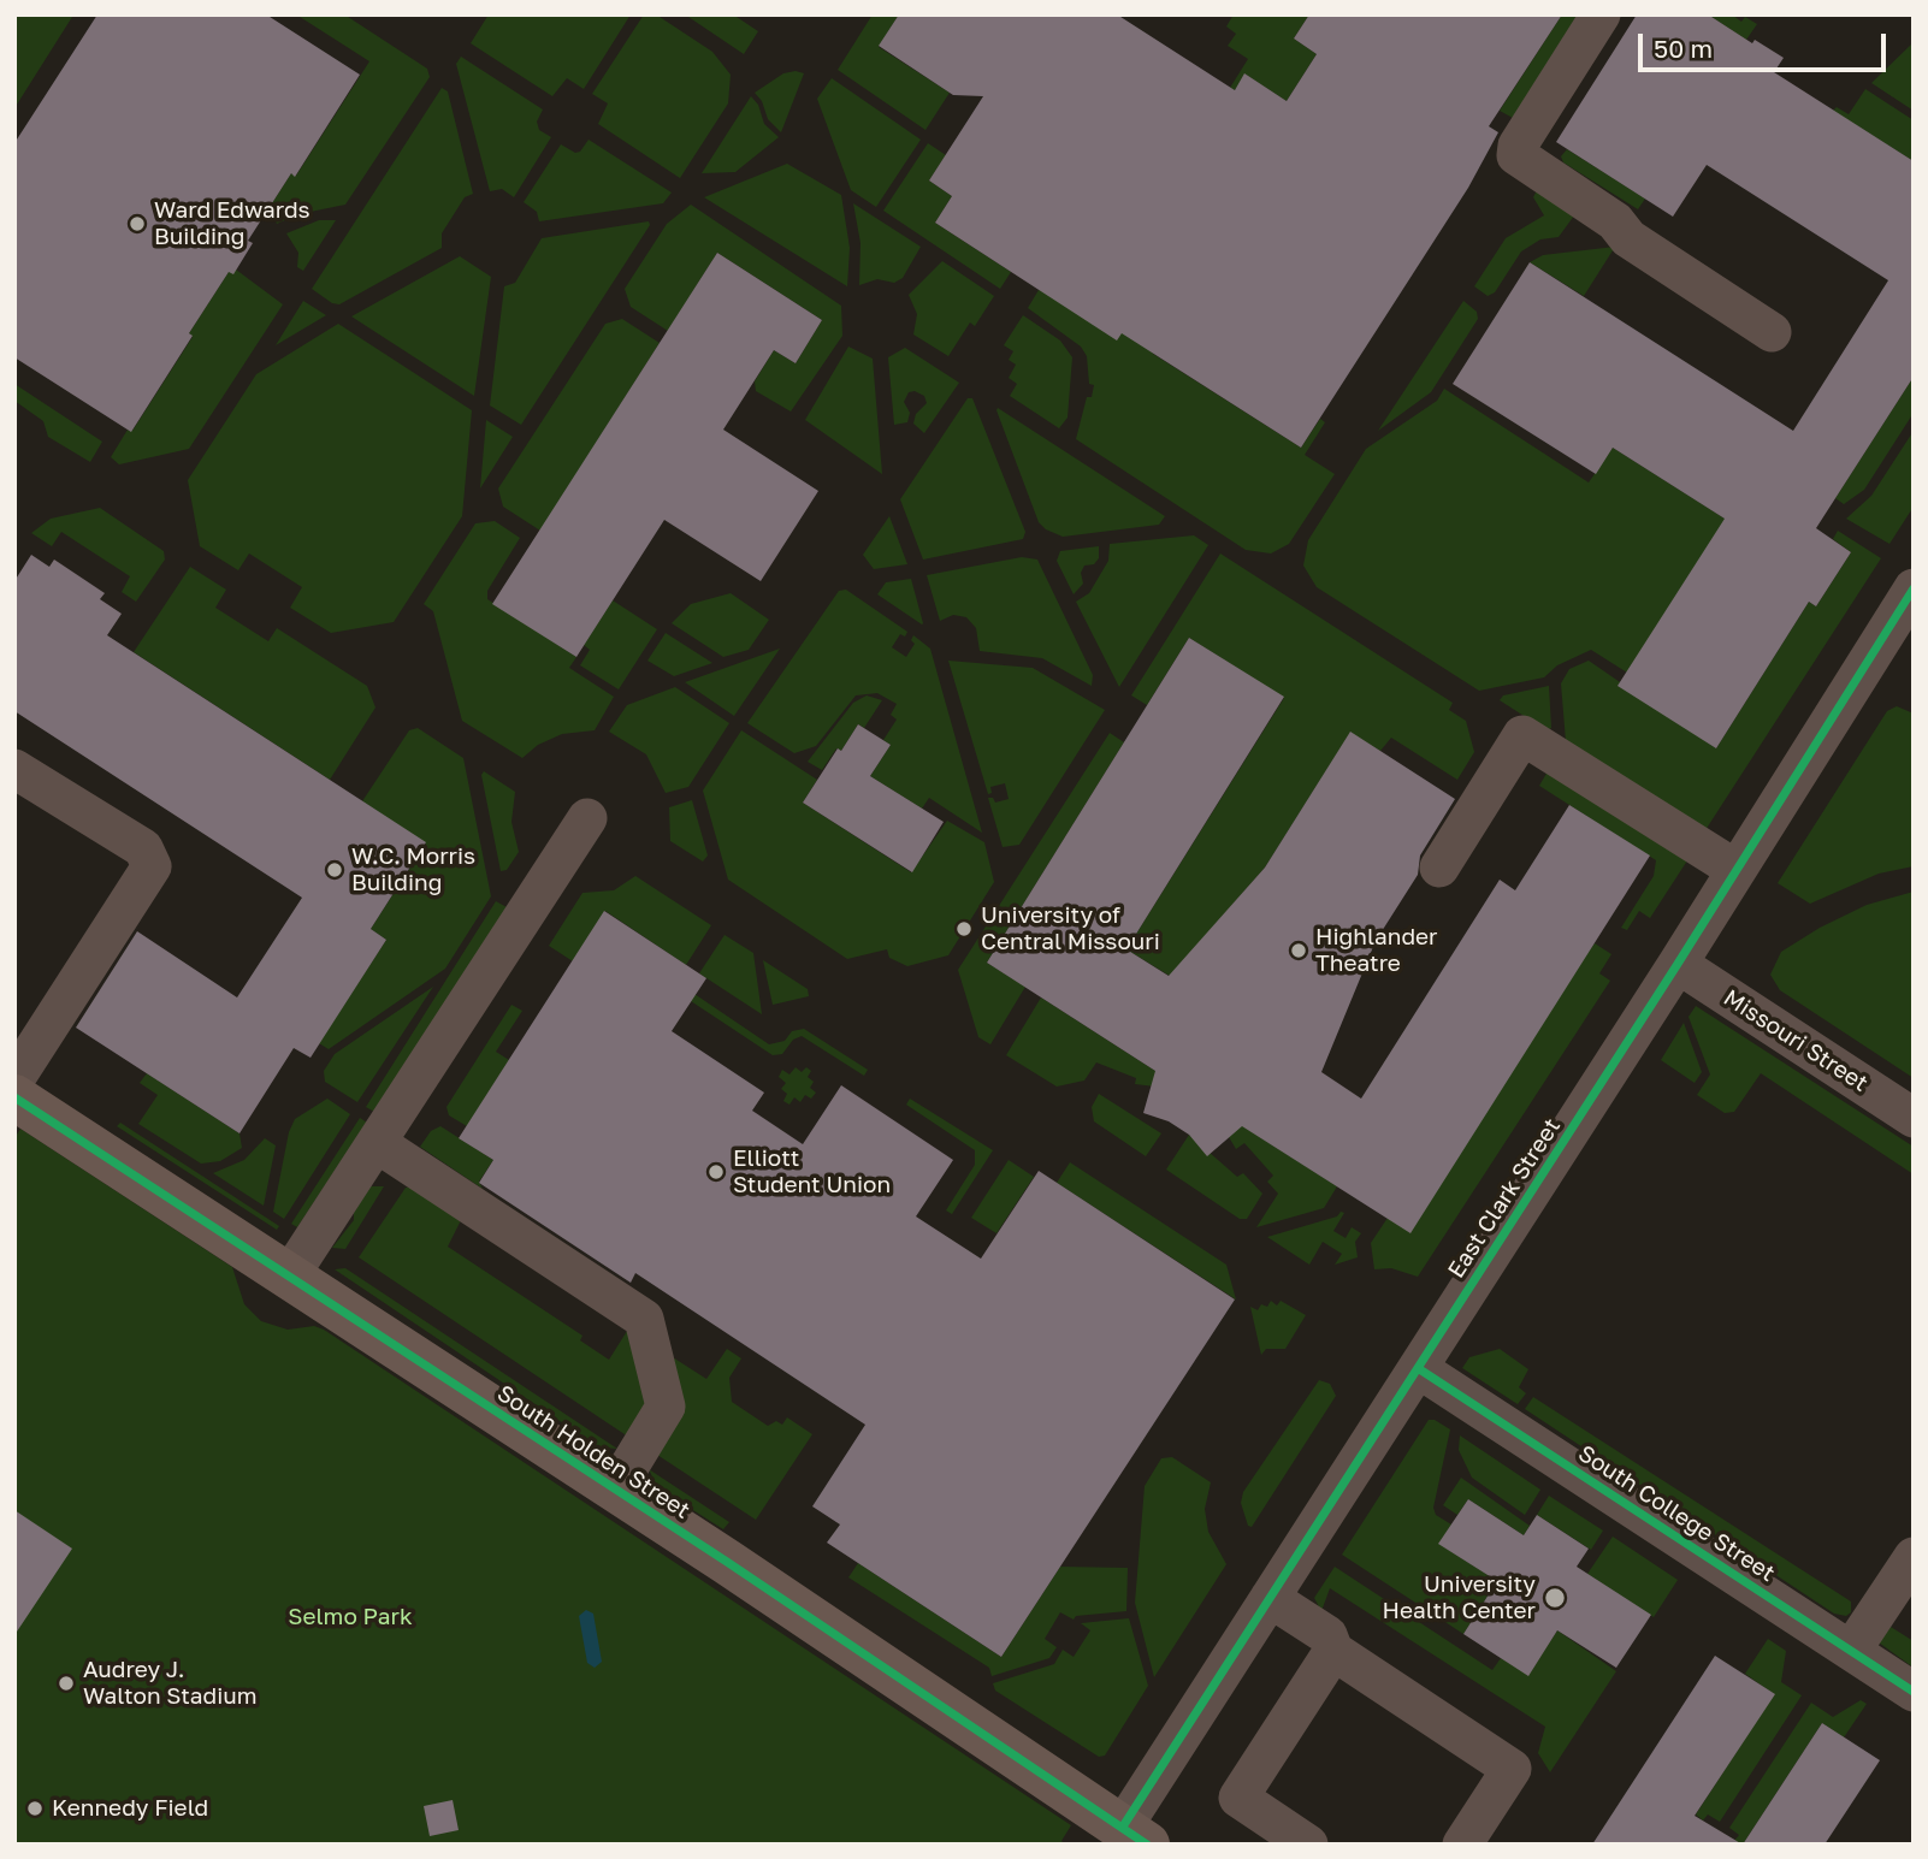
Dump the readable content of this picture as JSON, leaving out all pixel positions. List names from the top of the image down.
{
  "streets": {
    "main road": ["South Holden Street"],
    "street": ["Missouri Street", "East Clark Street", "South College Street"]
  },
  "crossings": [
    ["Missouri Street", "East Clark Street"],
    ["East Clark Street", "South Holden Street"],
    ["East Clark Street", "South College Street"]
  ],
  "parks": ["Selmo Park"],
  "places": [
    "Ward Edwards Building",
    "W.C. Morris Building",
    "University of Central Missouri",
    "Highlander Theatre",
    "Elliott Student Union",
    "University Health Center",
    "Audrey J. Walton Stadium",
    "Kennedy Field"
  ],
  "scale_bar": "50 m"
}
